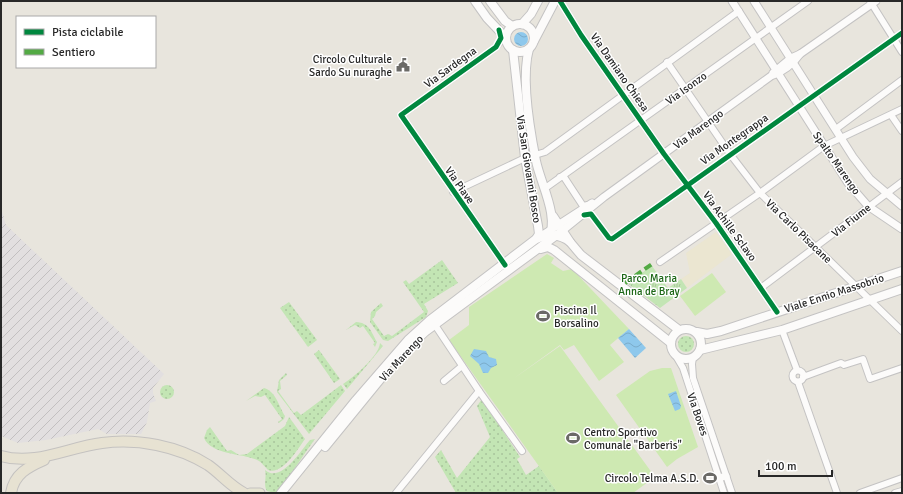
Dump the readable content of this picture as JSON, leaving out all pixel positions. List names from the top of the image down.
{
  "streets": {
    "main road": ["Via Marengo", "Via San Giovanni Bosco", "Viale Ennio Massobrio"],
    "street": [
      "Via Sardegna",
      "Via Damiano Chiesa",
      "Via Isonzo",
      "Via Montegrappa",
      "Spalto Marengo",
      "Via Piave",
      "Via Fiume",
      "Via Achille Sclavo",
      "Via Carlo Pisacane",
      "Via Boves"
    ]
  },
  "crossings": [
    ["Via Sardegna", "Via San Giovanni Bosco"],
    ["Via Sardegna", "Via Piave"],
    ["Via Damiano Chiesa", "Via Isonzo"],
    ["Via Damiano Chiesa", "Via Marengo"],
    ["Via Damiano Chiesa", "Via Piave"],
    ["Via Damiano Chiesa", "Via Achille Sclavo"],
    ["Via Isonzo", "Spalto Marengo"],
    ["Via Isonzo", "Via San Giovanni Bosco"],
    ["Via Isonzo", "Via Carlo Pisacane"],
    ["Via Marengo", "Via Montegrappa"],
    ["Via Marengo", "Spalto Marengo"],
    ["Via Marengo", "Via San Giovanni Bosco"],
    ["Via Marengo", "Via Achille Sclavo"],
    ["Via Marengo", "Via Carlo Pisacane"],
    ["Via Montegrappa", "Spalto Marengo"],
    ["Via Montegrappa", "Via Achille Sclavo"],
    ["Via Montegrappa", "Via Carlo Pisacane"],
    ["Spalto Marengo", "Via Piave"],
    ["Spalto Marengo", "Via Fiume"],
    ["Via San Giovanni Bosco", "Via Piave"],
    ["Via Piave", "Via Carlo Pisacane"],
    ["Via Fiume", "Via Achille Sclavo"],
    ["Via Fiume", "Via Carlo Pisacane"],
    ["Via Achille Sclavo", "Viale Ennio Massobrio"],
    ["Via Carlo Pisacane", "Viale Ennio Massobrio"],
    ["Viale Ennio Massobrio", "Via Boves"]
  ],
  "parks": ["Parco Maria Anna de Bray"],
  "places": {
    "public building": ["Circolo Culturale Sardo Su nuraghe"],
    "sports": ["Piscina Il Borsalino", "Centro Sportivo Comunale \"Barberis\"", "Circolo Telma A.S.D."]
  },
  "legend": ["Pista ciclabile", "Sentiero"],
  "scale_bar": "100 m"
}
